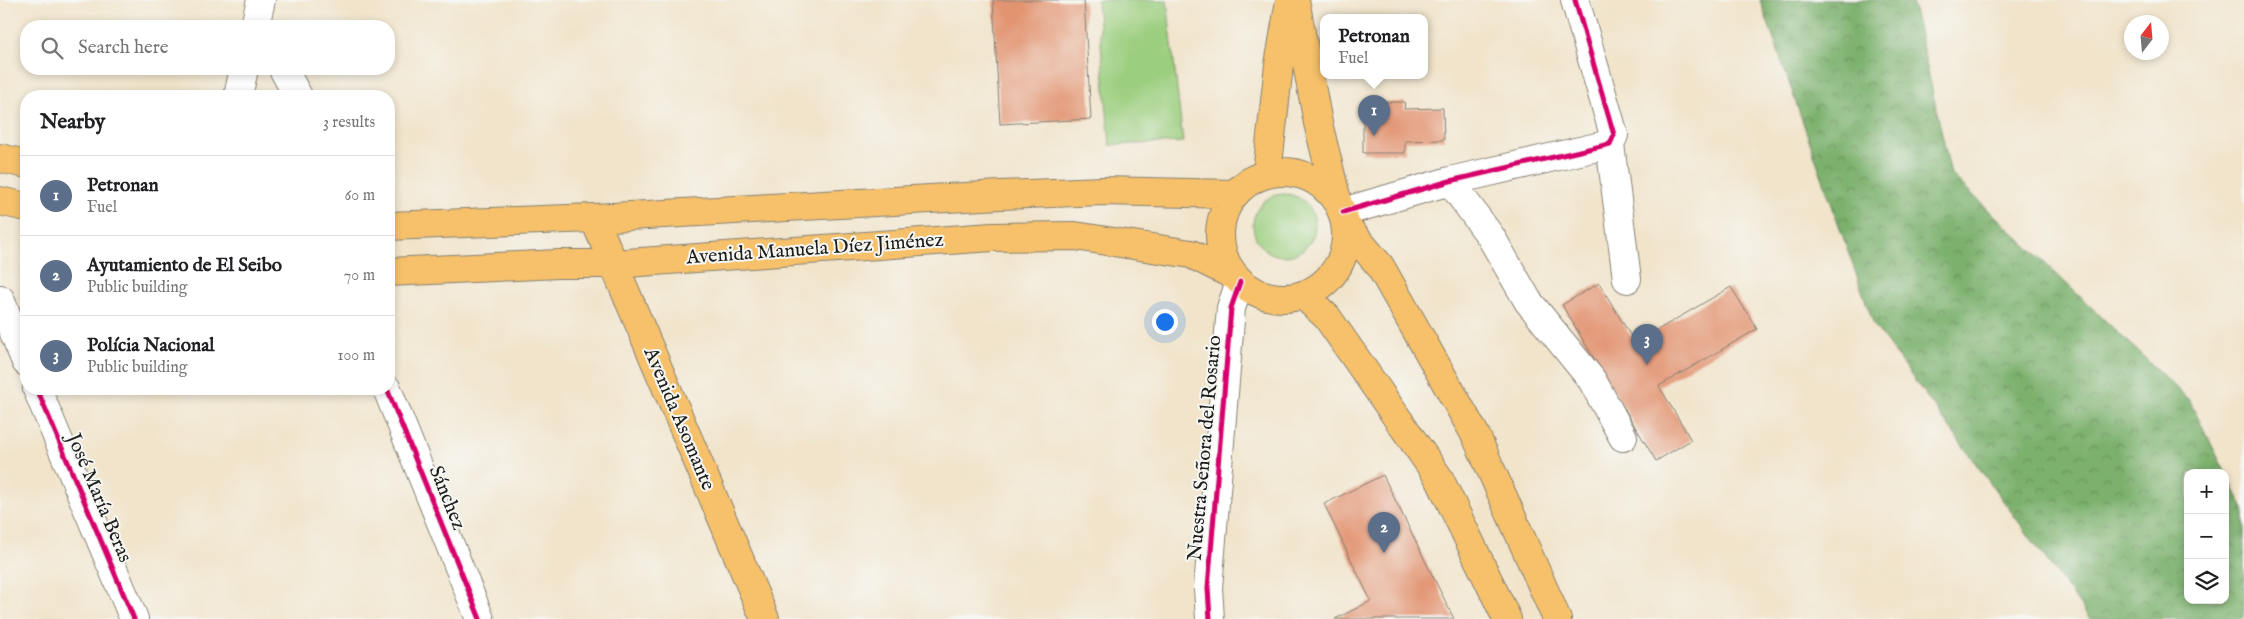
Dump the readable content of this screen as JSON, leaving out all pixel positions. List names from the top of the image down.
{
  "streets": {
    "main road": ["Avenida Manuela Díez Jiménez", "Avenida Asomante"],
    "street": ["Nuestra Señora del Rosario", "José María Beras", "Sánchez"]
  },
  "crossings": [
    ["Avenida Manuela Díez Jiménez", "Avenida Asomante"],
    ["Avenida Manuela Díez Jiménez", "Nuestra Señora del Rosario"]
  ],
  "north": "top",
  "page": {
    "popup": ["Petronan", "Fuel"],
    "search": "Search here",
    "heading": ["Nearby", "3 results"],
    "pins": ["1", "3", "2"],
    "list": [
      {
        "mark": "1",
        "name": "Petronan",
        "note": "Fuel",
        "value": "60 m"
      },
      {
        "mark": "2",
        "name": "Ayutamiento de El Seibo",
        "note": "Public building",
        "value": "70 m"
      },
      {
        "mark": "3",
        "name": "Polícia Nacional",
        "note": "Public building",
        "value": "100 m"
      }
    ],
    "map_buttons": ["+", "−"]
  }
}
